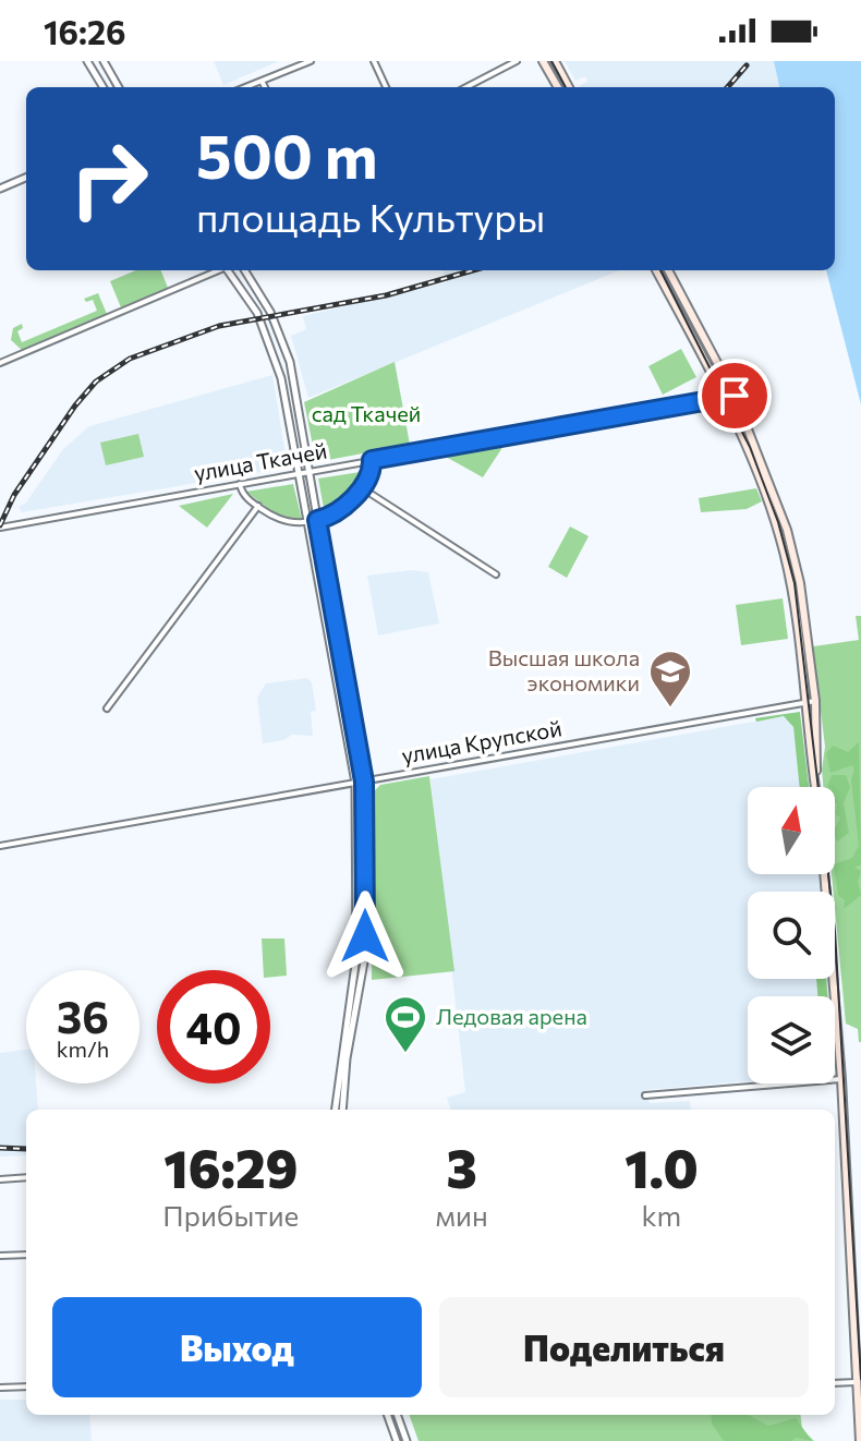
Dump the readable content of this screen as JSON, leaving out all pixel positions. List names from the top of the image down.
{
  "streets": {
    "street": ["улица Ткачей", "улица Крупской"]
  },
  "parks": ["сад Ткачей"],
  "places": {
    "school or university": ["Высшая школа экономики"],
    "sports": ["Ледовая арена"]
  },
  "north": "top",
  "page": {
    "status": "16:26",
    "turn": ["500 m", "площадь Культуры"],
    "speed": "36 km/h",
    "limit": "40",
    "eta": [
      "16:29",
      "Прибытие",
      "3",
      "мин",
      "1.0",
      "km"
    ],
    "buttons": ["Выход", "Поделиться"]
  }
}
